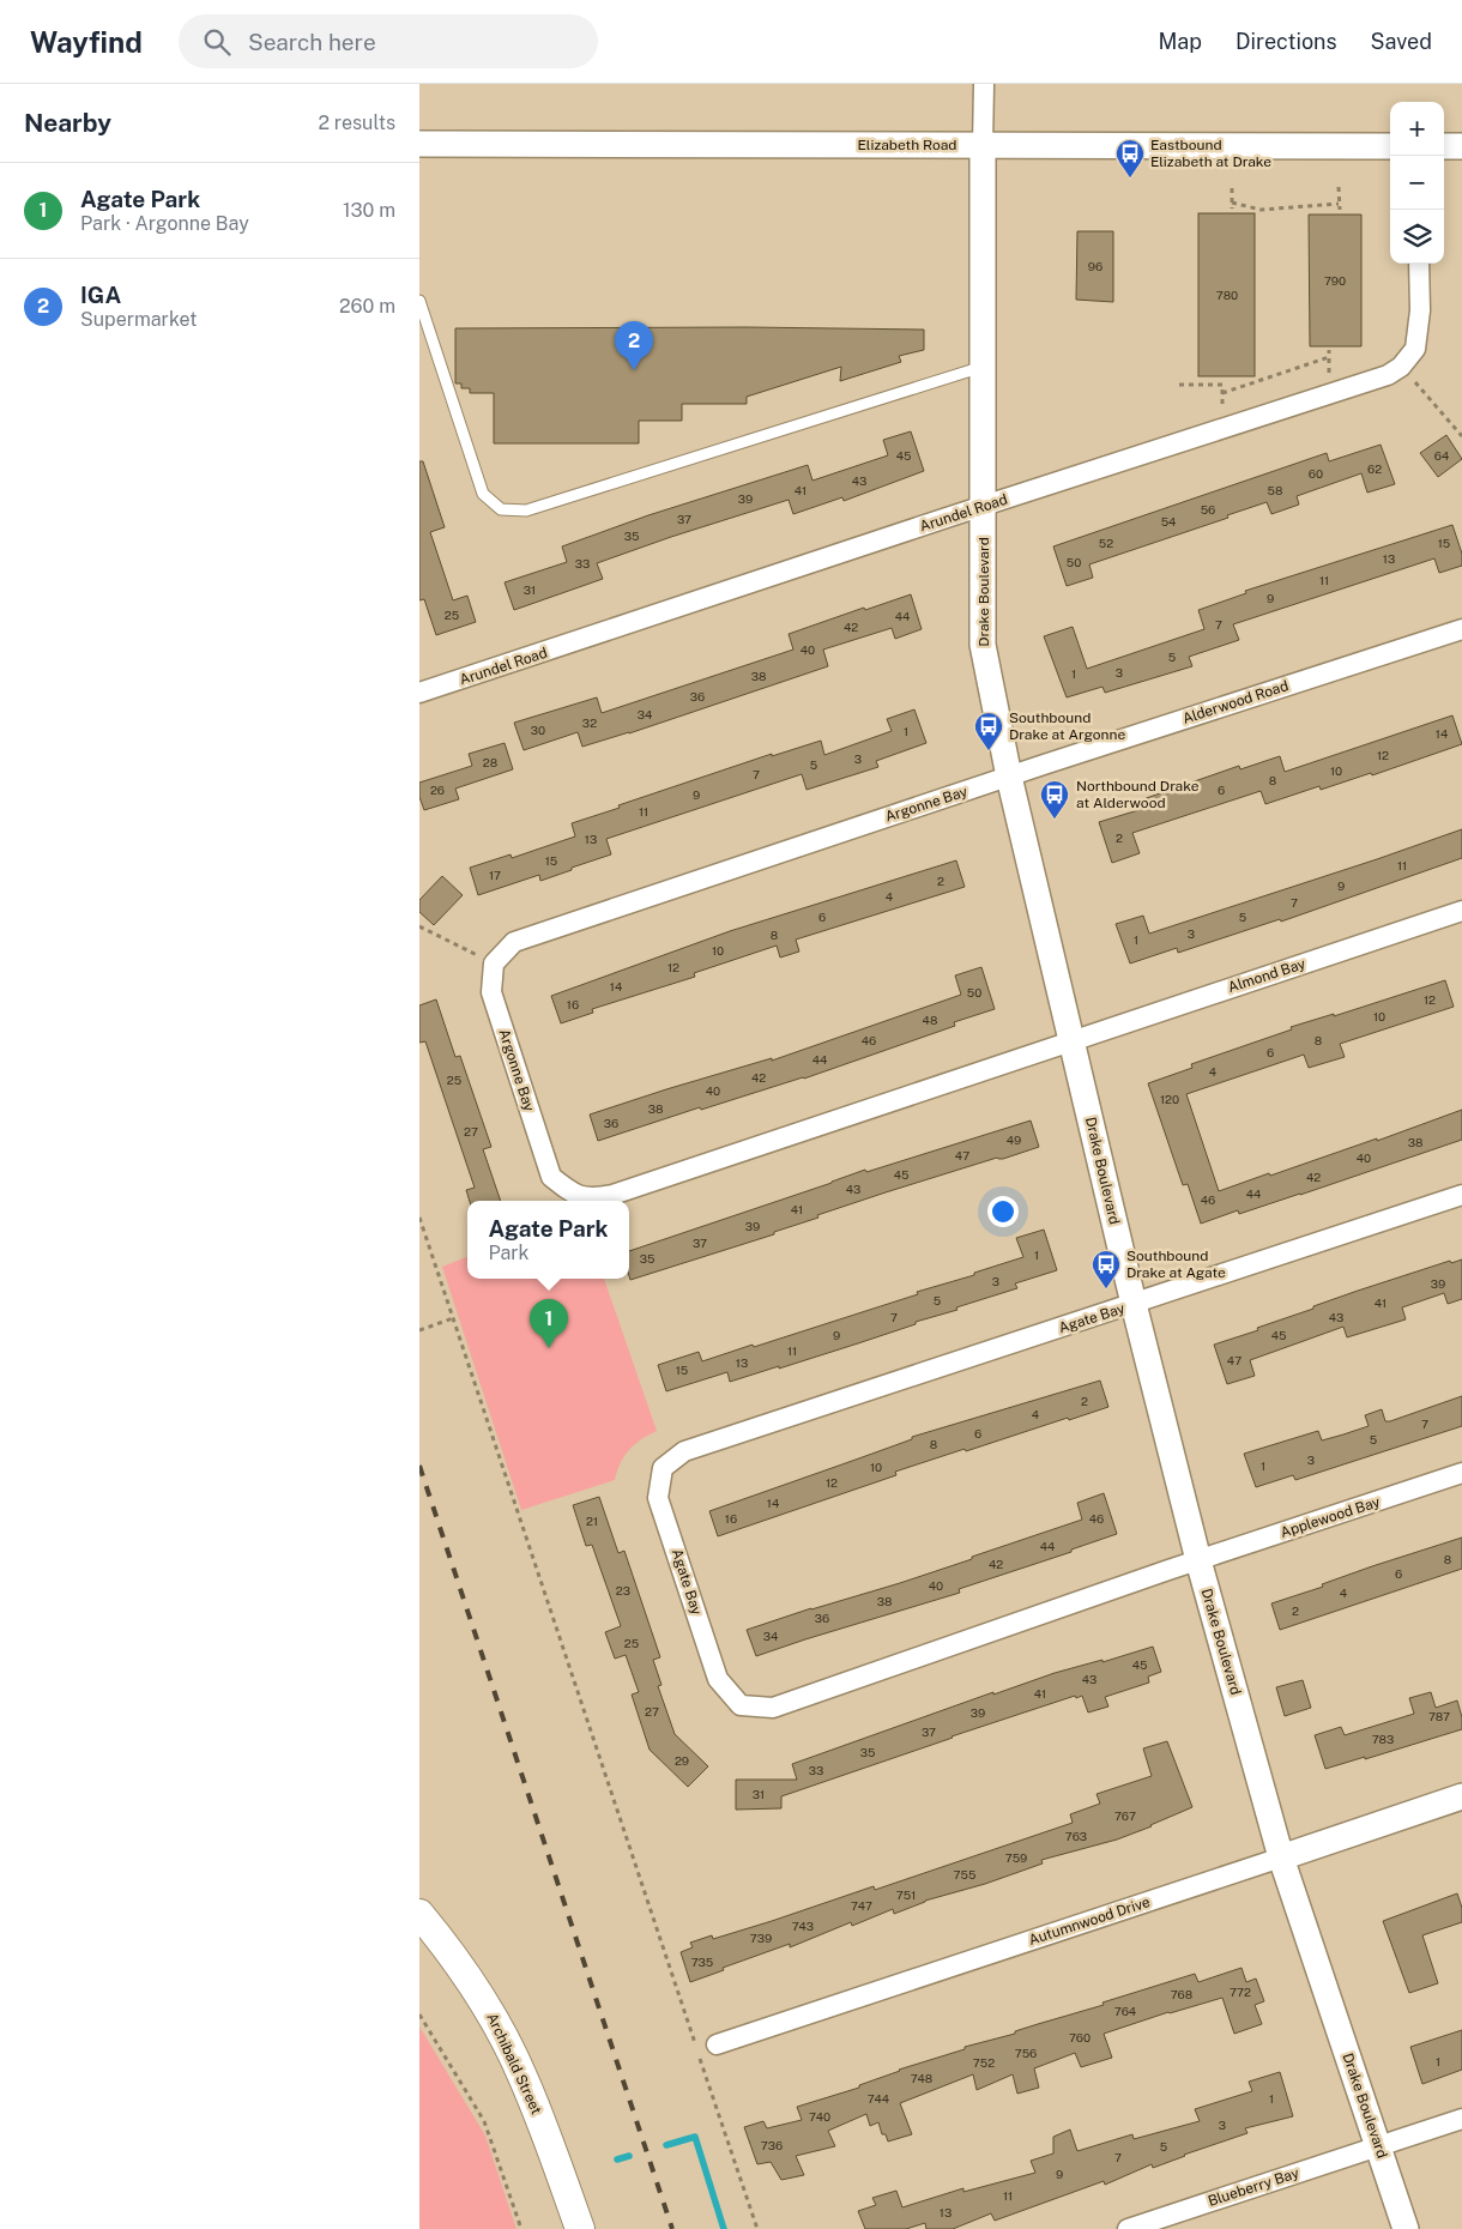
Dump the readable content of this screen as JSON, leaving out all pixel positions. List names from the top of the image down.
{
  "streets": {
    "main road": ["Archibald Street"],
    "street": [
      "Elizabeth Road",
      "Arundel Road",
      "Drake Boulevard",
      "Alderwood Road",
      "Argonne Bay",
      "Almond Bay",
      "Agate Bay",
      "Applewood Bay",
      "Autumnwood Drive",
      "Blueberry Bay"
    ]
  },
  "crossings": [
    ["Elizabeth Road", "Drake Boulevard"],
    ["Arundel Road", "Drake Boulevard"],
    ["Drake Boulevard", "Alderwood Road"],
    ["Drake Boulevard", "Argonne Bay"],
    ["Drake Boulevard", "Almond Bay"],
    ["Drake Boulevard", "Agate Bay"],
    ["Drake Boulevard", "Applewood Bay"],
    ["Drake Boulevard", "Autumnwood Drive"],
    ["Drake Boulevard", "Blueberry Bay"],
    ["Alderwood Road", "Argonne Bay"],
    ["Argonne Bay", "Almond Bay"],
    ["Agate Bay", "Applewood Bay"]
  ],
  "places": {
    "bus stop": [
      "Eastbound Elizabeth at Drake",
      "Southbound Drake at Argonne",
      "Northbound Drake at Alderwood",
      "Southbound Drake at Agate"
    ]
  },
  "house_numbers": [
    "96",
    "790",
    "780",
    "45",
    "64",
    "62",
    "60",
    "43",
    "41",
    "58",
    "39",
    "56",
    "37",
    "54",
    "35",
    "52",
    "15",
    "13",
    "50",
    "33",
    "11",
    "31",
    "9",
    "25",
    "44",
    "7",
    "42",
    "40",
    "5",
    "3",
    "1",
    "38",
    "36",
    "34",
    "32",
    "30",
    "1",
    "14",
    "12",
    "3",
    "28",
    "5",
    "10",
    "7",
    "8",
    "26",
    "6",
    "9",
    "11",
    "2",
    "13",
    "15",
    "11",
    "17",
    "2",
    "9",
    "4",
    "7",
    "6",
    "5",
    "3",
    "8",
    "1",
    "10",
    "12",
    "14",
    "50",
    "12",
    "16",
    "10",
    "48",
    "46",
    "8",
    "6",
    "44",
    "4",
    "42",
    "25",
    "40",
    "120",
    "38",
    "36",
    "27",
    "49",
    "38",
    "47",
    "40",
    "45",
    "42",
    "43",
    "44",
    "46",
    "41",
    "39",
    "37",
    "1",
    "35",
    "3",
    "39",
    "5",
    "41",
    "7",
    "43",
    "9",
    "45",
    "11",
    "47",
    "13",
    "15",
    "2",
    "4",
    "7",
    "6",
    "5",
    "8",
    "3",
    "1",
    "10",
    "12",
    "14",
    "16",
    "46",
    "21",
    "44",
    "8",
    "42",
    "6",
    "40",
    "23",
    "4",
    "38",
    "2",
    "36",
    "34",
    "25",
    "45",
    "43",
    "41",
    "27",
    "39",
    "787",
    "37",
    "783",
    "35",
    "29",
    "33",
    "31",
    "767",
    "763",
    "759",
    "755",
    "751",
    "747",
    "743",
    "739",
    "735",
    "772",
    "768",
    "764",
    "760",
    "756",
    "1",
    "752",
    "748",
    "744",
    "1",
    "740",
    "3",
    "736",
    "5",
    "7",
    "9",
    "11",
    "13"
  ],
  "page": {
    "header": "Wayfind",
    "search": "Search here",
    "nav": ["Map", "Directions", "Saved"],
    "heading": ["Nearby", "2 results"],
    "map_buttons": ["+", "−"],
    "list": [
      {
        "mark": "1",
        "name": "Agate Park",
        "note": "Park · Argonne Bay",
        "value": "130 m"
      },
      {
        "mark": "2",
        "name": "IGA",
        "note": "Supermarket",
        "value": "260 m"
      }
    ],
    "pins": ["2", "1"],
    "popup": ["Agate Park", "Park"]
  }
}
